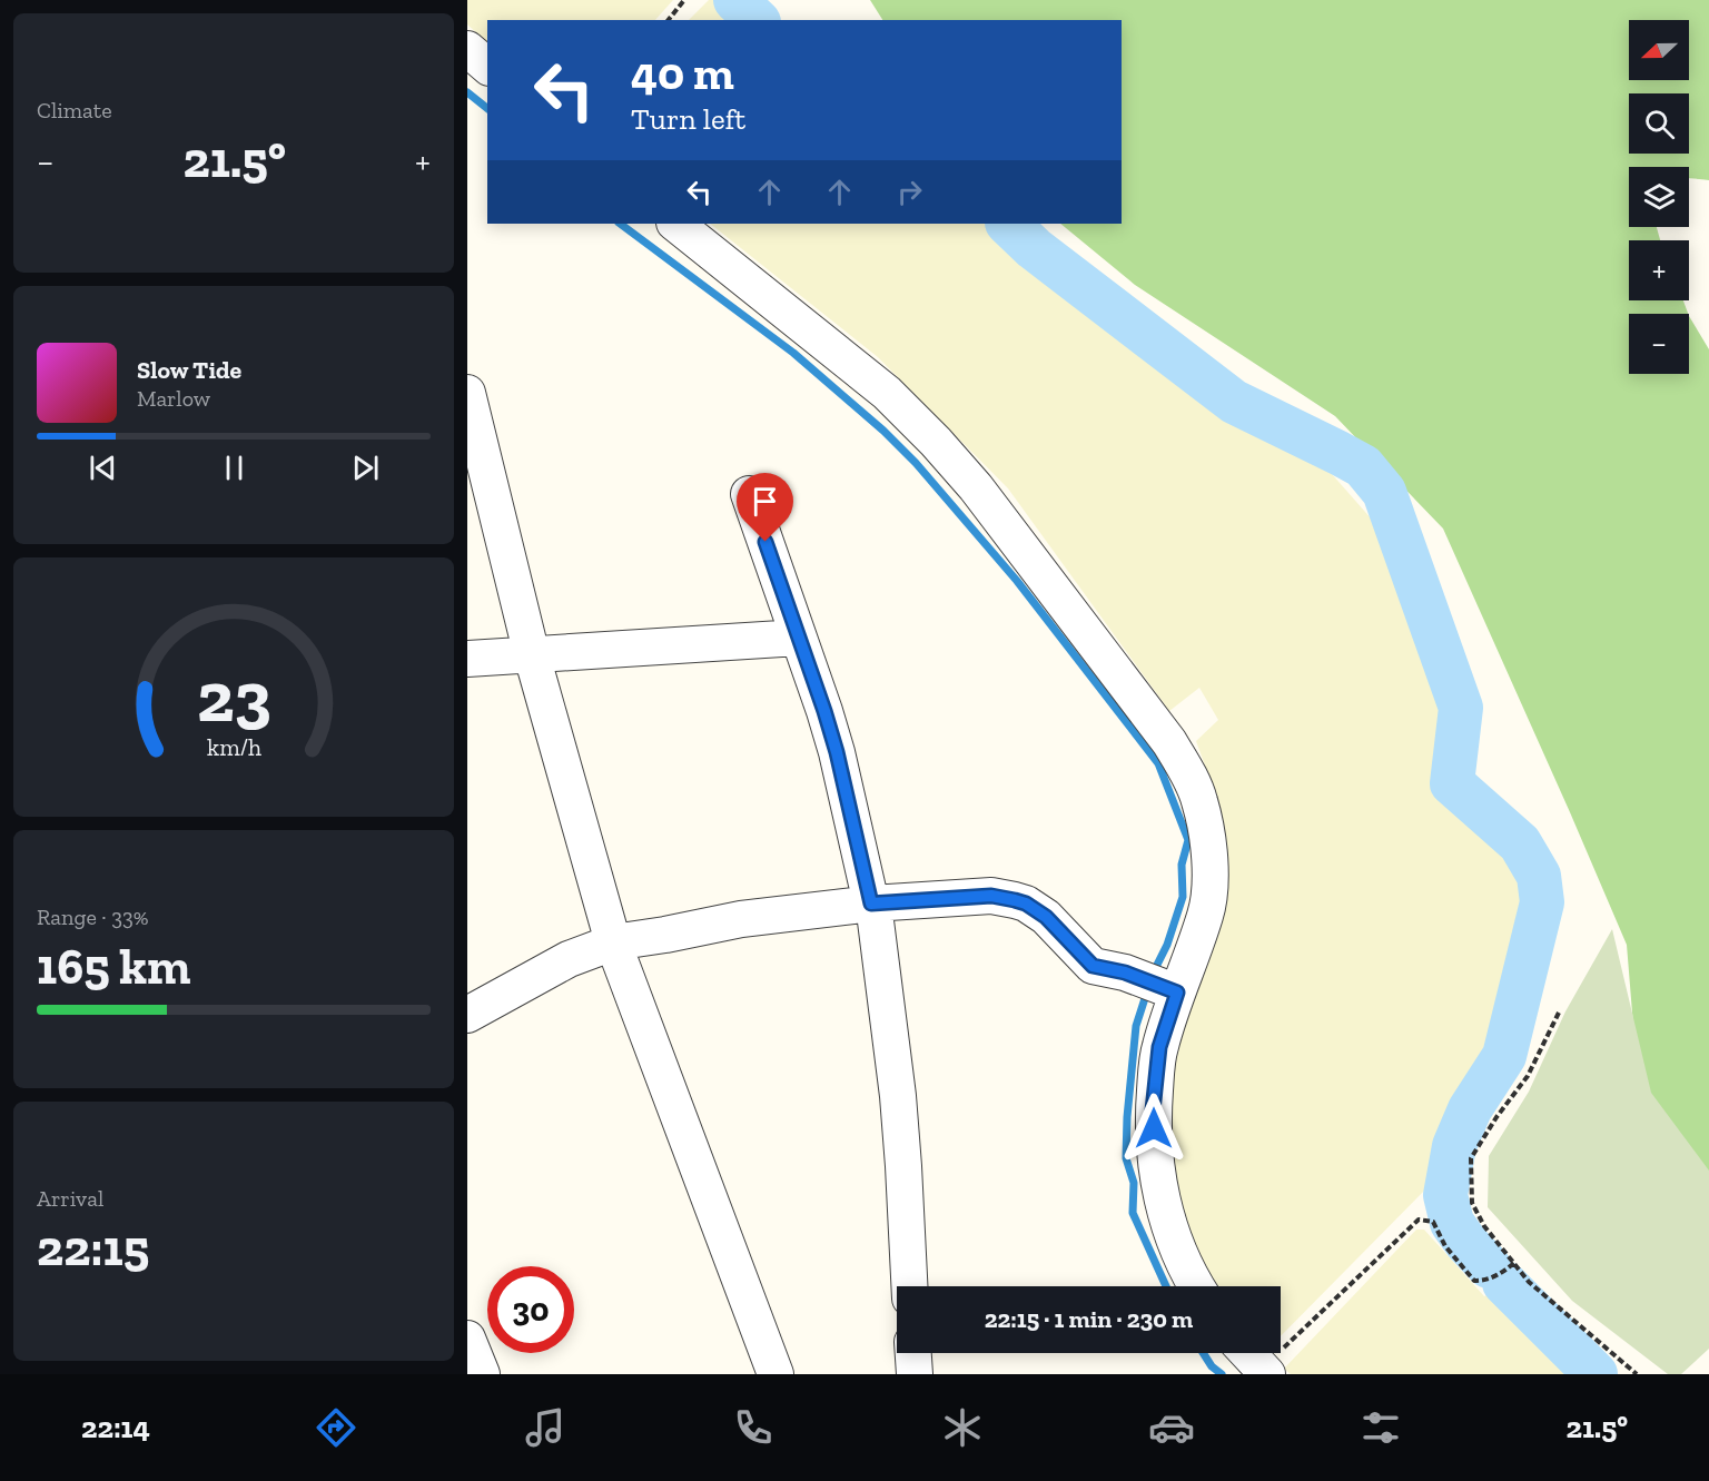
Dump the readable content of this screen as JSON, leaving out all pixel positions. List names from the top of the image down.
{
  "north": "left",
  "page": {
    "tile": [
      "Climate",
      ["Range · 33%", "165 km"],
      ["Arrival", "22:15"]
    ],
    "map_buttons": ["+", "−"],
    "turn": ["40 m", "Turn left"],
    "heat": ["−", "21.5°", "+"],
    "song": ["Slow Tide", "Marlow"],
    "limit": "30",
    "trip": "22:15 · 1 min · 230 m",
    "tabs": ["22:14", "21.5°"],
    "gauge": ["23", "km/h"]
  }
}
